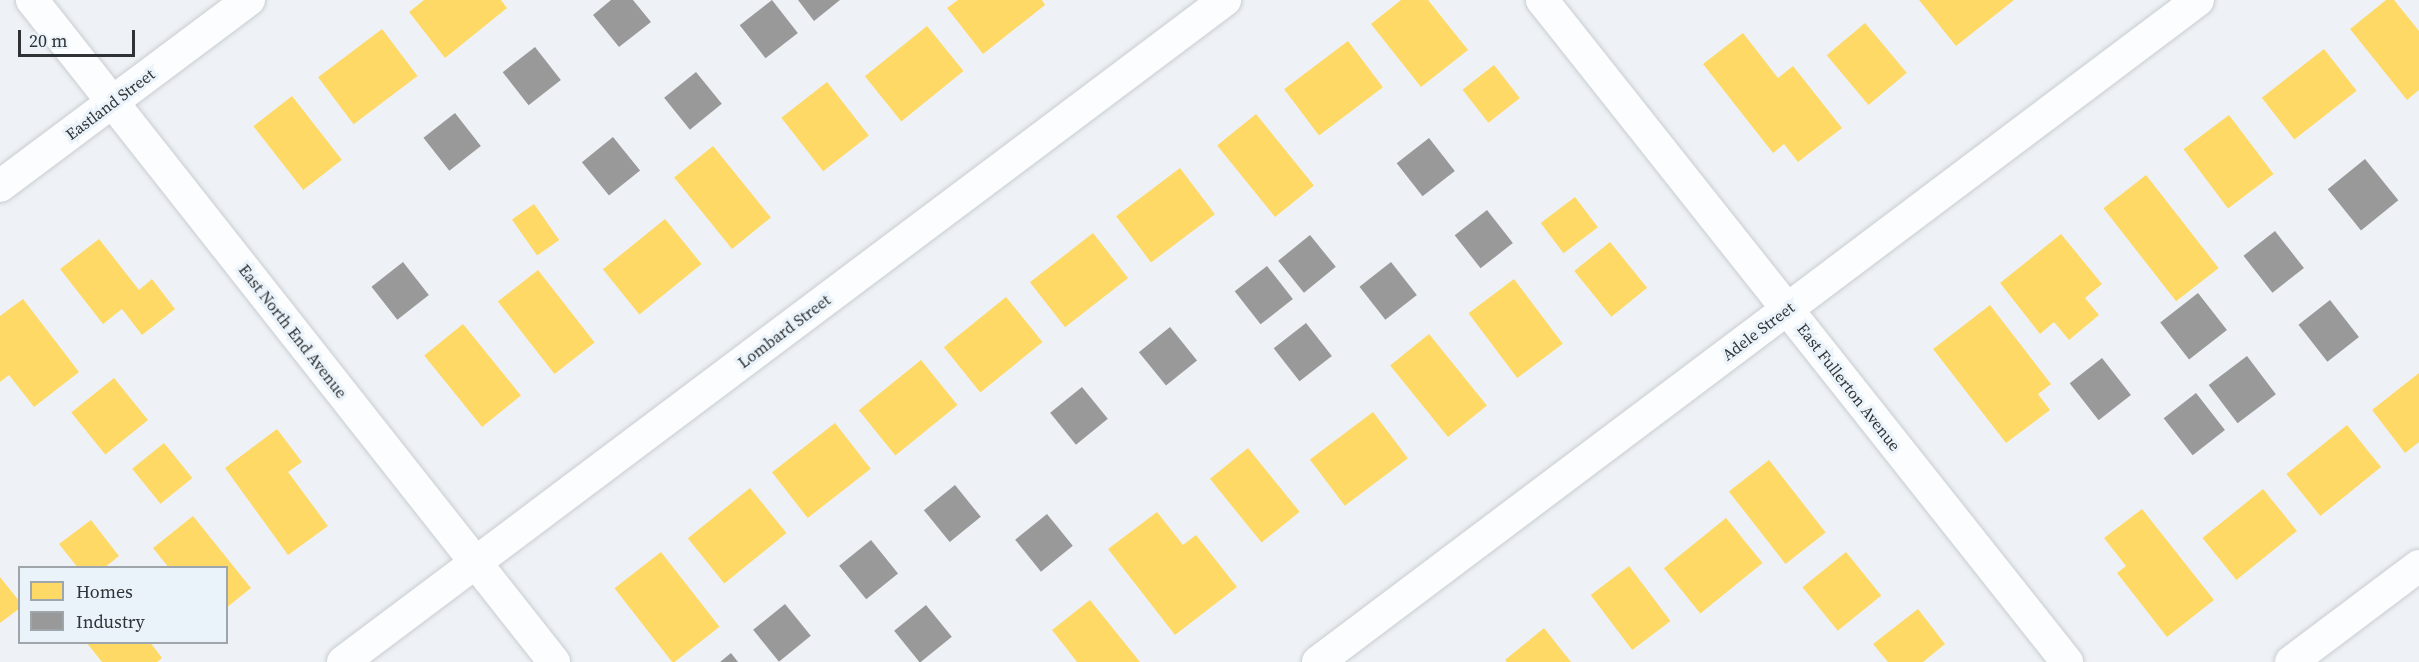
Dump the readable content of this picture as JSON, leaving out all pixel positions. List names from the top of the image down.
{
  "streets": {
    "street": [
      "Eastland Street",
      "East North End Avenue",
      "Lombard Street",
      "Adele Street",
      "East Fullerton Avenue"
    ]
  },
  "crossings": [
    ["Eastland Street", "East North End Avenue"],
    ["East North End Avenue", "Lombard Street"],
    ["Adele Street", "East Fullerton Avenue"]
  ],
  "legend": ["Homes", "Industry"],
  "scale_bar": "20 m"
}
